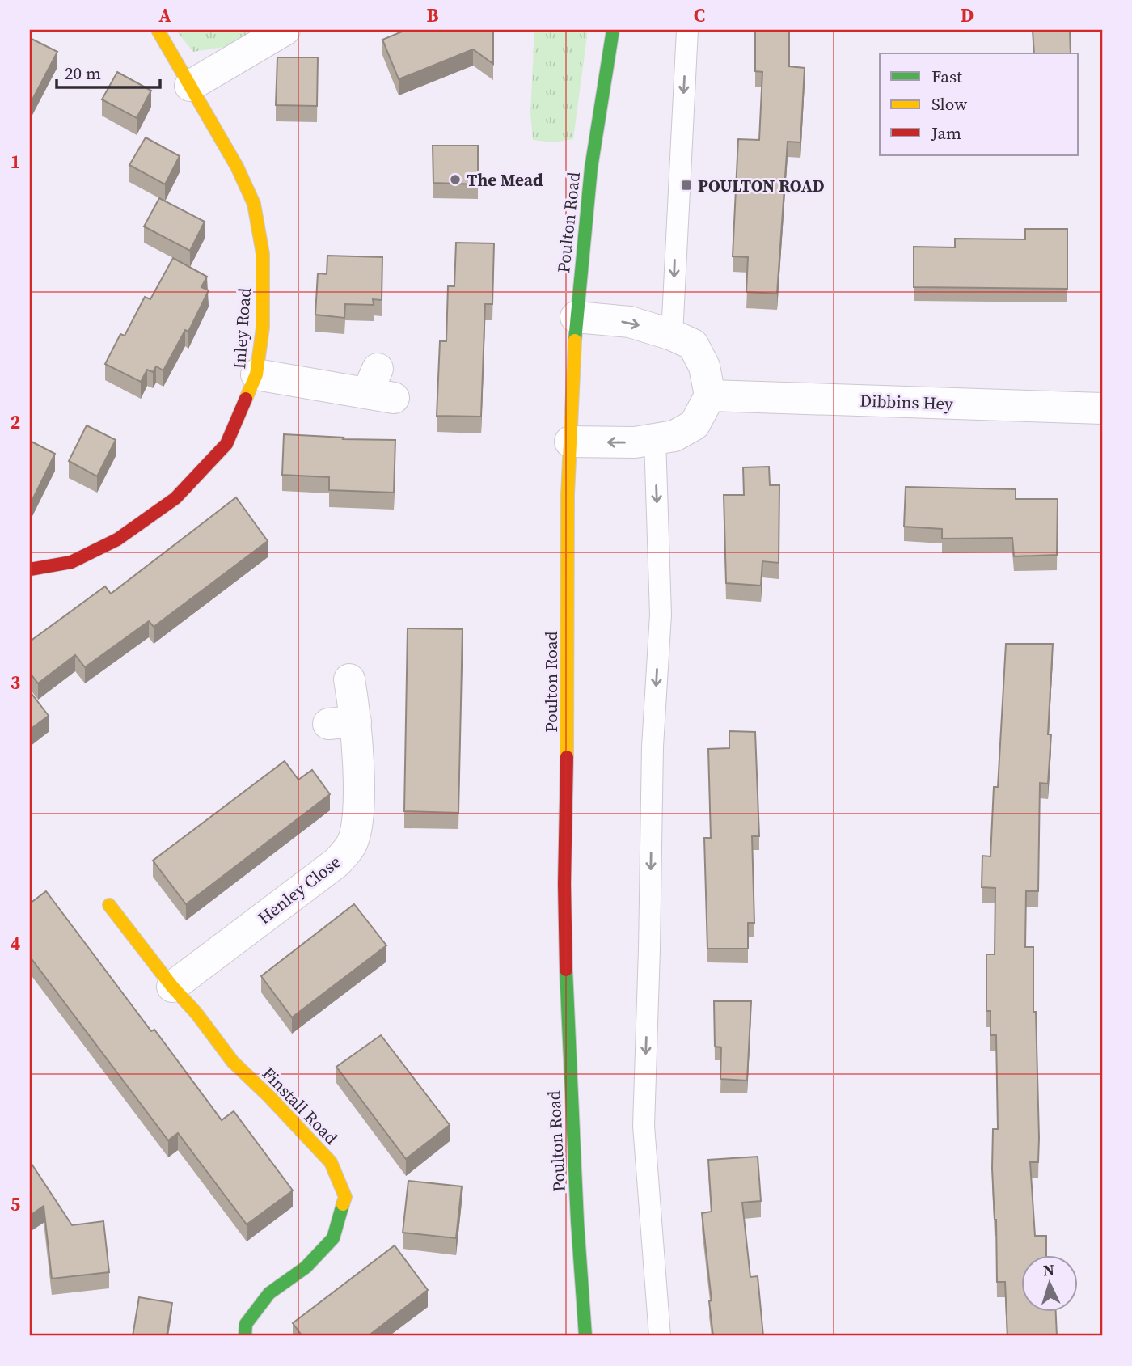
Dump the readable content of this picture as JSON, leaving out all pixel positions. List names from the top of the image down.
{
  "streets": {
    "street": [
      "Poulton Road",
      "Inley Road",
      "Dibbins Hey",
      "Henley Close",
      "Finstall Road"
    ]
  },
  "crossings": [
    ["Henley Close", "Finstall Road"]
  ],
  "places": {
    "other": ["The Mead"],
    "transit": ["POULTON ROAD"]
  },
  "legend": ["Fast", "Slow", "Jam"],
  "scale_bar": "20 m",
  "north": "top",
  "grid": {
    "columns": [
      "A",
      "B",
      "C",
      "D"
    ],
    "rows": [
      "1",
      "2",
      "3",
      "4",
      "5"
    ]
  }
}
